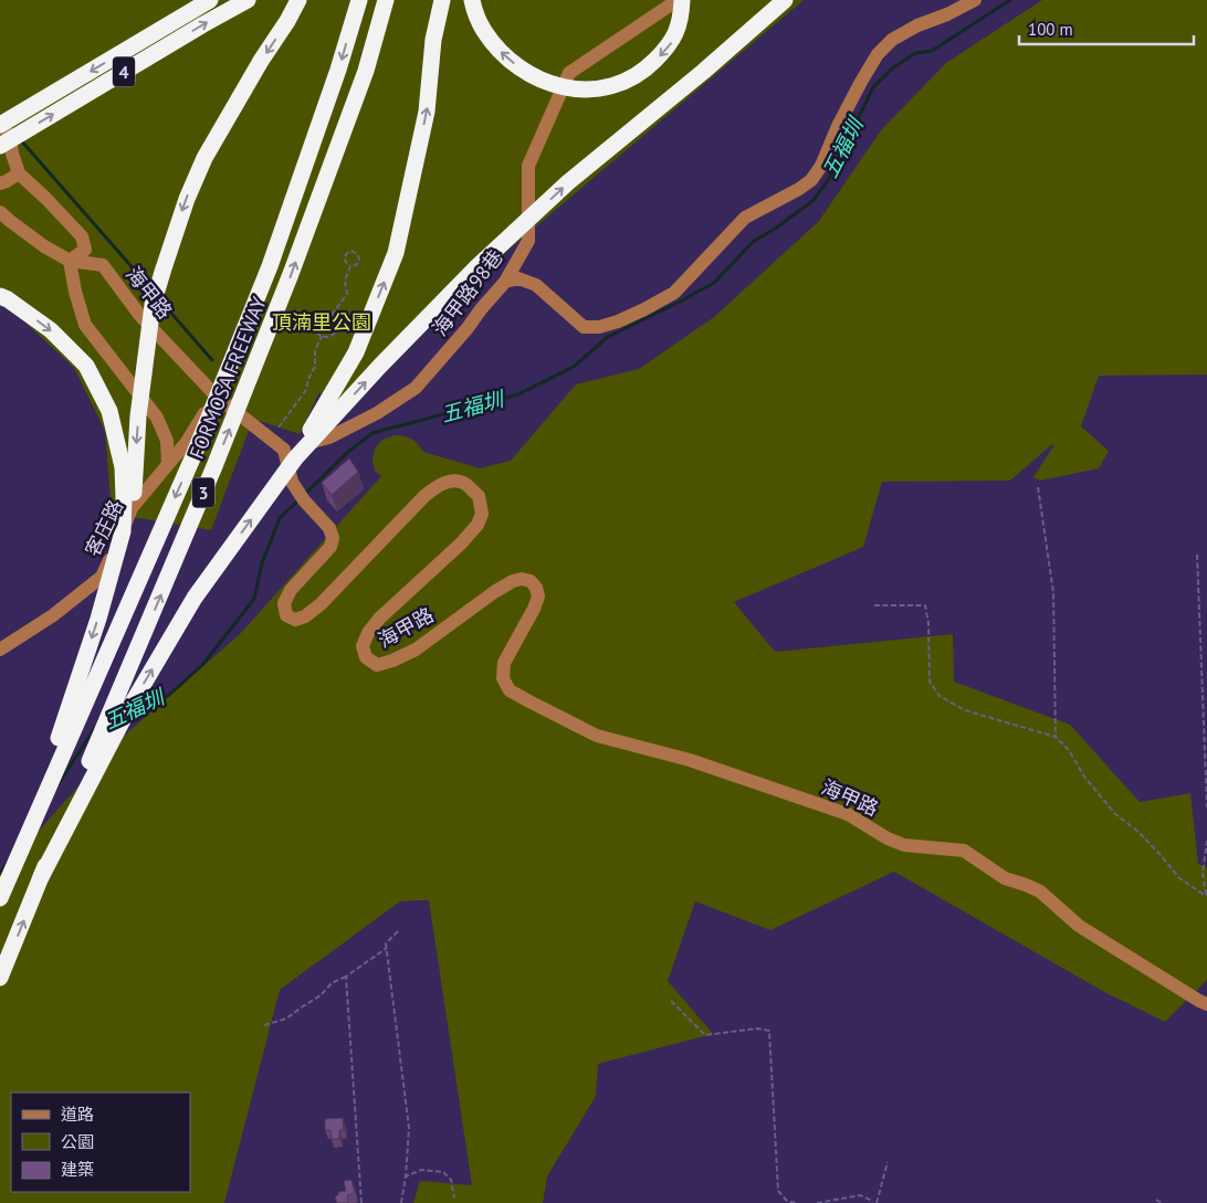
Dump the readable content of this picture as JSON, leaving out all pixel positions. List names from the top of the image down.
{
  "streets": {
    "highway": ["4", "FORMOSA FREEWAY", "3"],
    "street": ["海甲路", "海甲路98巷", "客庄路"]
  },
  "crossings": [
    ["海甲路", "海甲路98巷"],
    ["海甲路", "客庄路"]
  ],
  "water": ["五福圳"],
  "parks": ["頂湳里公園"],
  "legend": ["道路", "公園", "建築"],
  "scale_bar": "100 m"
}
